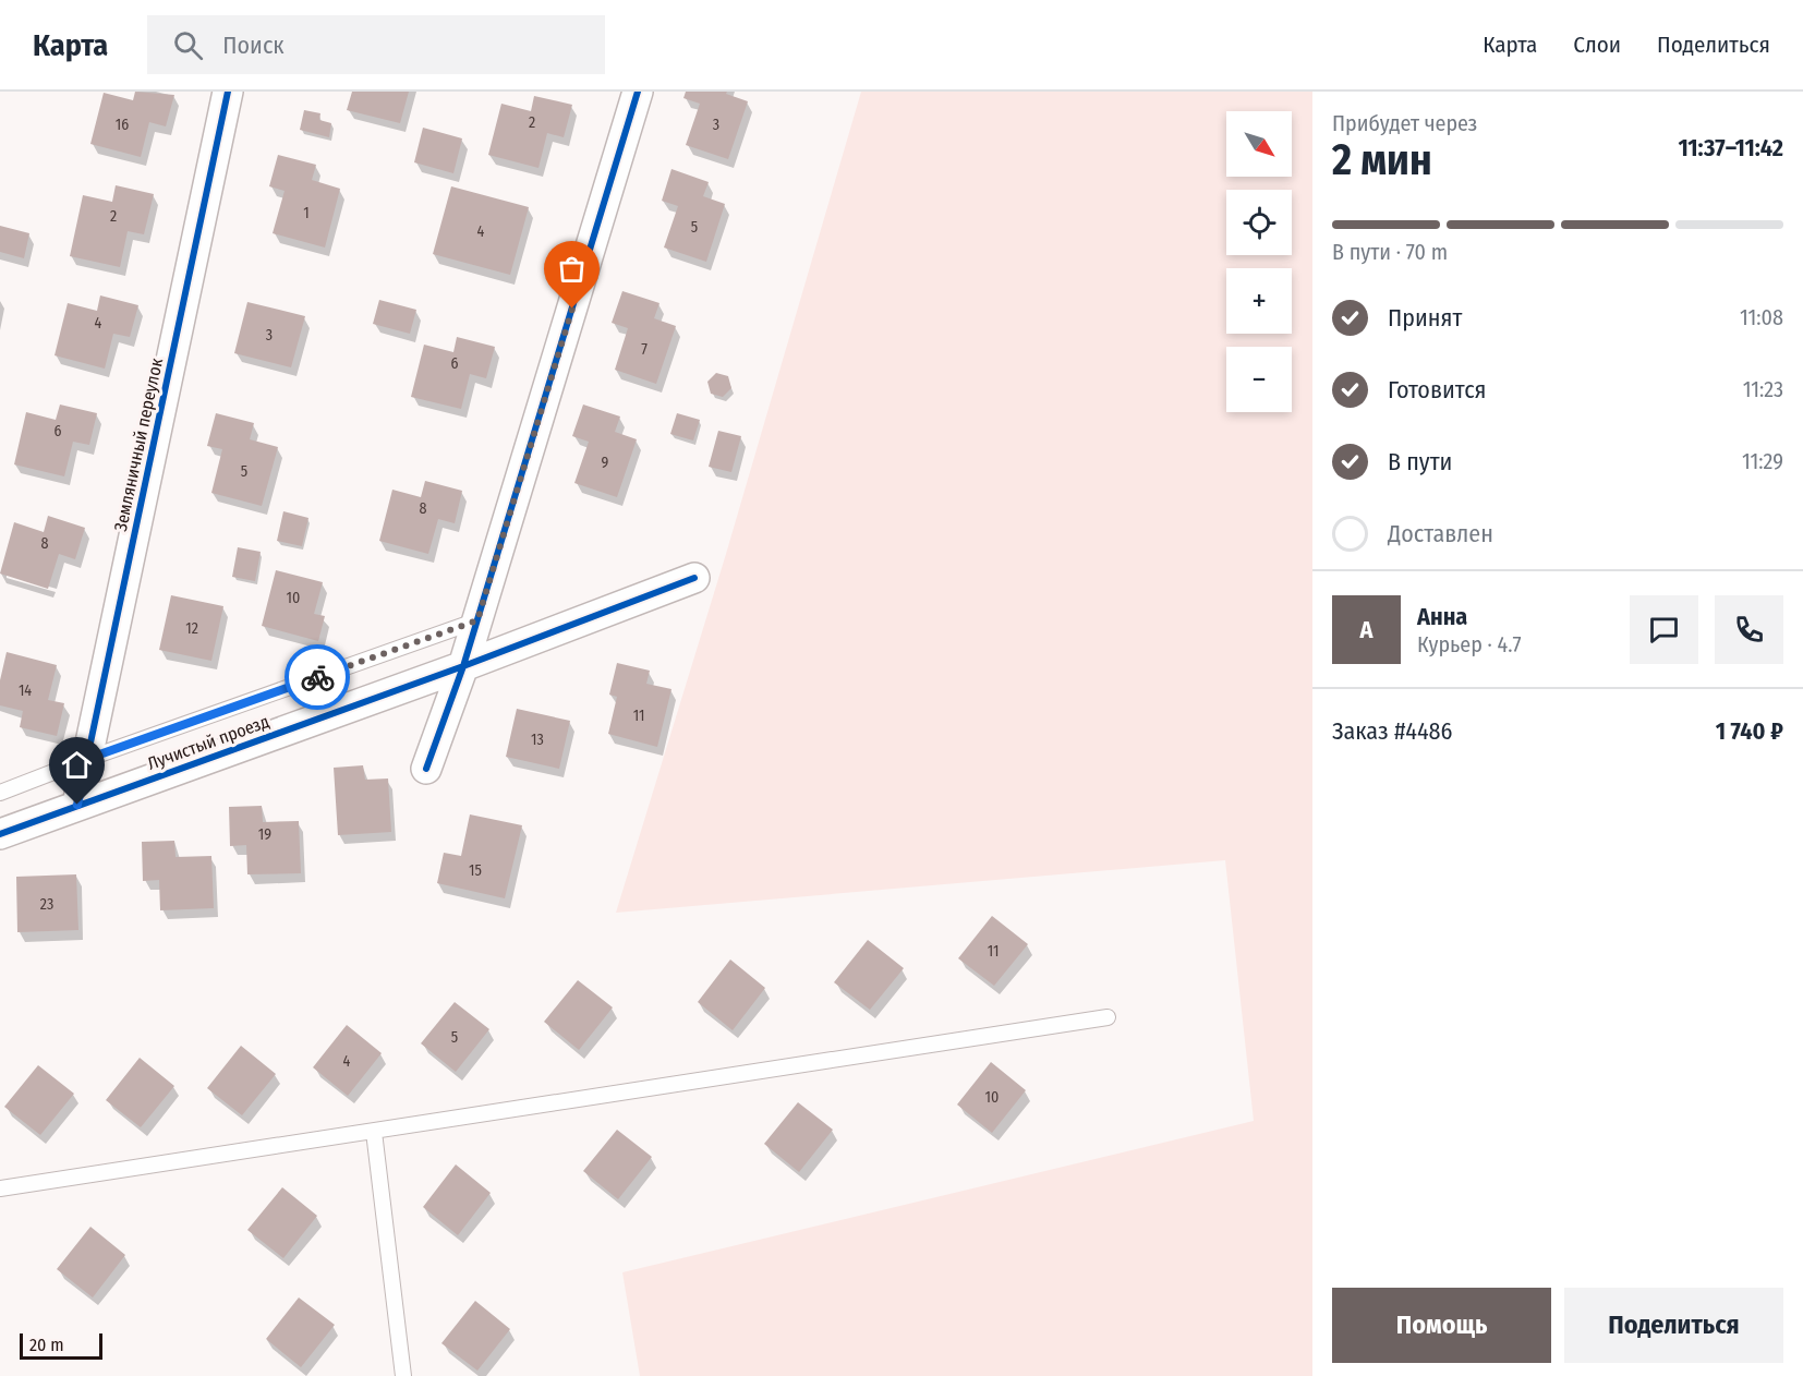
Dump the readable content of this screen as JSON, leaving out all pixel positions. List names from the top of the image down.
{
  "streets": {
    "street": ["Земляничный переулок", "Лучистый проезд"]
  },
  "crossings": [
    ["Земляничный переулок", "Лучистый проезд"]
  ],
  "house_numbers": [
    "2",
    "16",
    "3",
    "1",
    "2",
    "5",
    "4",
    "4",
    "3",
    "7",
    "6",
    "6",
    "9",
    "5",
    "8",
    "8",
    "10",
    "12",
    "14",
    "11",
    "13",
    "19",
    "15",
    "23",
    "11",
    "5",
    "4",
    "10"
  ],
  "scale_bar": "20 m",
  "north": "bottom right",
  "page": {
    "header": "Карта",
    "search": "Поиск",
    "nav": ["Карта", "Слои", "Поделиться"],
    "heading": ["2 мин", "Прибудет через", "11:37–11:42"],
    "panel": [
      "Анна",
      "Курьер · 4.7",
      "Заказ #4486",
      "1 740 ₽"
    ],
    "map_buttons": ["+", "−"],
    "bar": "В пути · 70 m",
    "list": [
      ["Принят", "11:08"],
      ["Готовится", "11:23"],
      ["В пути", "11:29"],
      "Доставлен"
    ],
    "round": "А",
    "buttons": ["Помощь", "Поделиться"],
    "scale": "20 m"
  }
}
